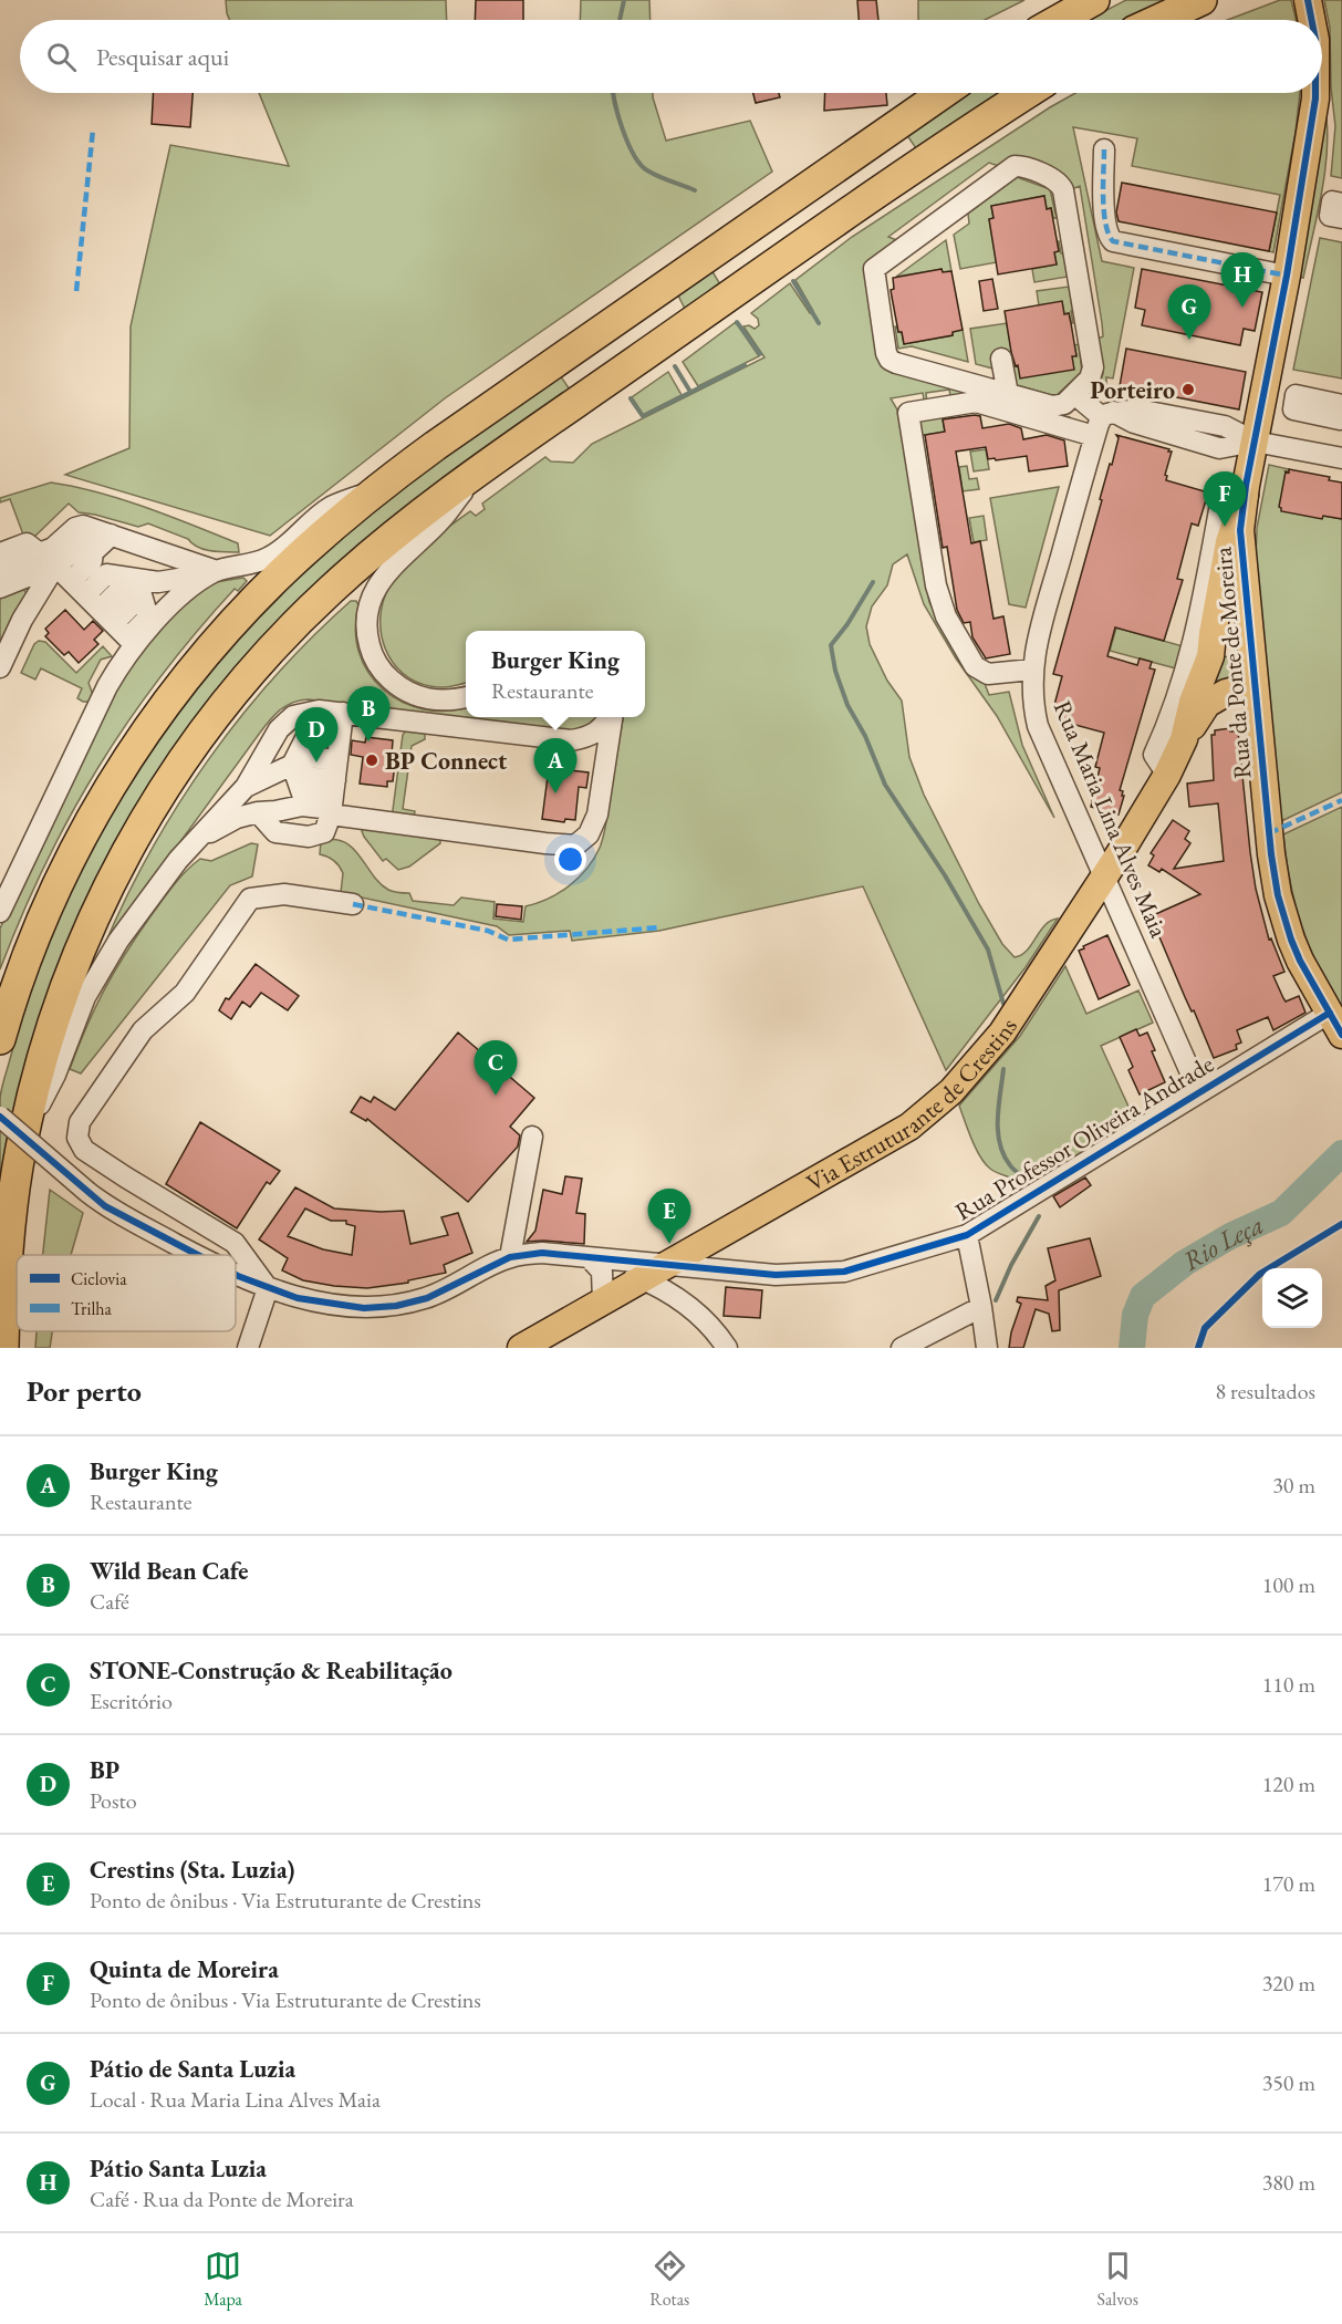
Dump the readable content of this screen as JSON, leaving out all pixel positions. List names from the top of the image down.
{
  "streets": {
    "main road": ["Rua da Ponte de Moreira", "Via Estruturante de Crestins"],
    "street": ["Rua Maria Lina Alves Maia", "Rua Professor Oliveira Andrade"]
  },
  "crossings": [
    ["Rua da Ponte de Moreira", "Via Estruturante de Crestins"],
    ["Rua da Ponte de Moreira", "Rua Professor Oliveira Andrade"],
    ["Rua Maria Lina Alves Maia", "Via Estruturante de Crestins"],
    ["Rua Maria Lina Alves Maia", "Rua Professor Oliveira Andrade"],
    ["Via Estruturante de Crestins", "Rua Professor Oliveira Andrade"]
  ],
  "water": ["Rio Leça"],
  "places": ["Porteiro", "BP Connect"],
  "legend": ["Ciclovia", "Trilha"],
  "page": {
    "search": "Pesquisar aqui",
    "pins": [
      "H",
      "G",
      "F",
      "B",
      "D",
      "A",
      "C",
      "E"
    ],
    "popup": ["Burger King", "Restaurante"],
    "heading": ["Por perto", "8 resultados"],
    "list": [
      {
        "mark": "A",
        "name": "Burger King",
        "note": "Restaurante",
        "value": "30 m"
      },
      {
        "mark": "B",
        "name": "Wild Bean Cafe",
        "note": "Café",
        "value": "100 m"
      },
      {
        "mark": "C",
        "name": "STONE-Construção & Reabilitação",
        "note": "Escritório",
        "value": "110 m"
      },
      {
        "mark": "D",
        "name": "BP",
        "note": "Posto",
        "value": "120 m"
      },
      {
        "mark": "E",
        "name": "Crestins (Sta. Luzia)",
        "note": "Ponto de ônibus · Via Estruturante de Crestins",
        "value": "170 m"
      },
      {
        "mark": "F",
        "name": "Quinta de Moreira",
        "note": "Ponto de ônibus · Via Estruturante de Crestins",
        "value": "320 m"
      },
      {
        "mark": "G",
        "name": "Pátio de Santa Luzia",
        "note": "Local · Rua Maria Lina Alves Maia",
        "value": "350 m"
      },
      {
        "mark": "H",
        "name": "Pátio Santa Luzia",
        "note": "Café · Rua da Ponte de Moreira",
        "value": "380 m"
      }
    ],
    "nav": ["Mapa", "Rotas", "Salvos"]
  }
}
